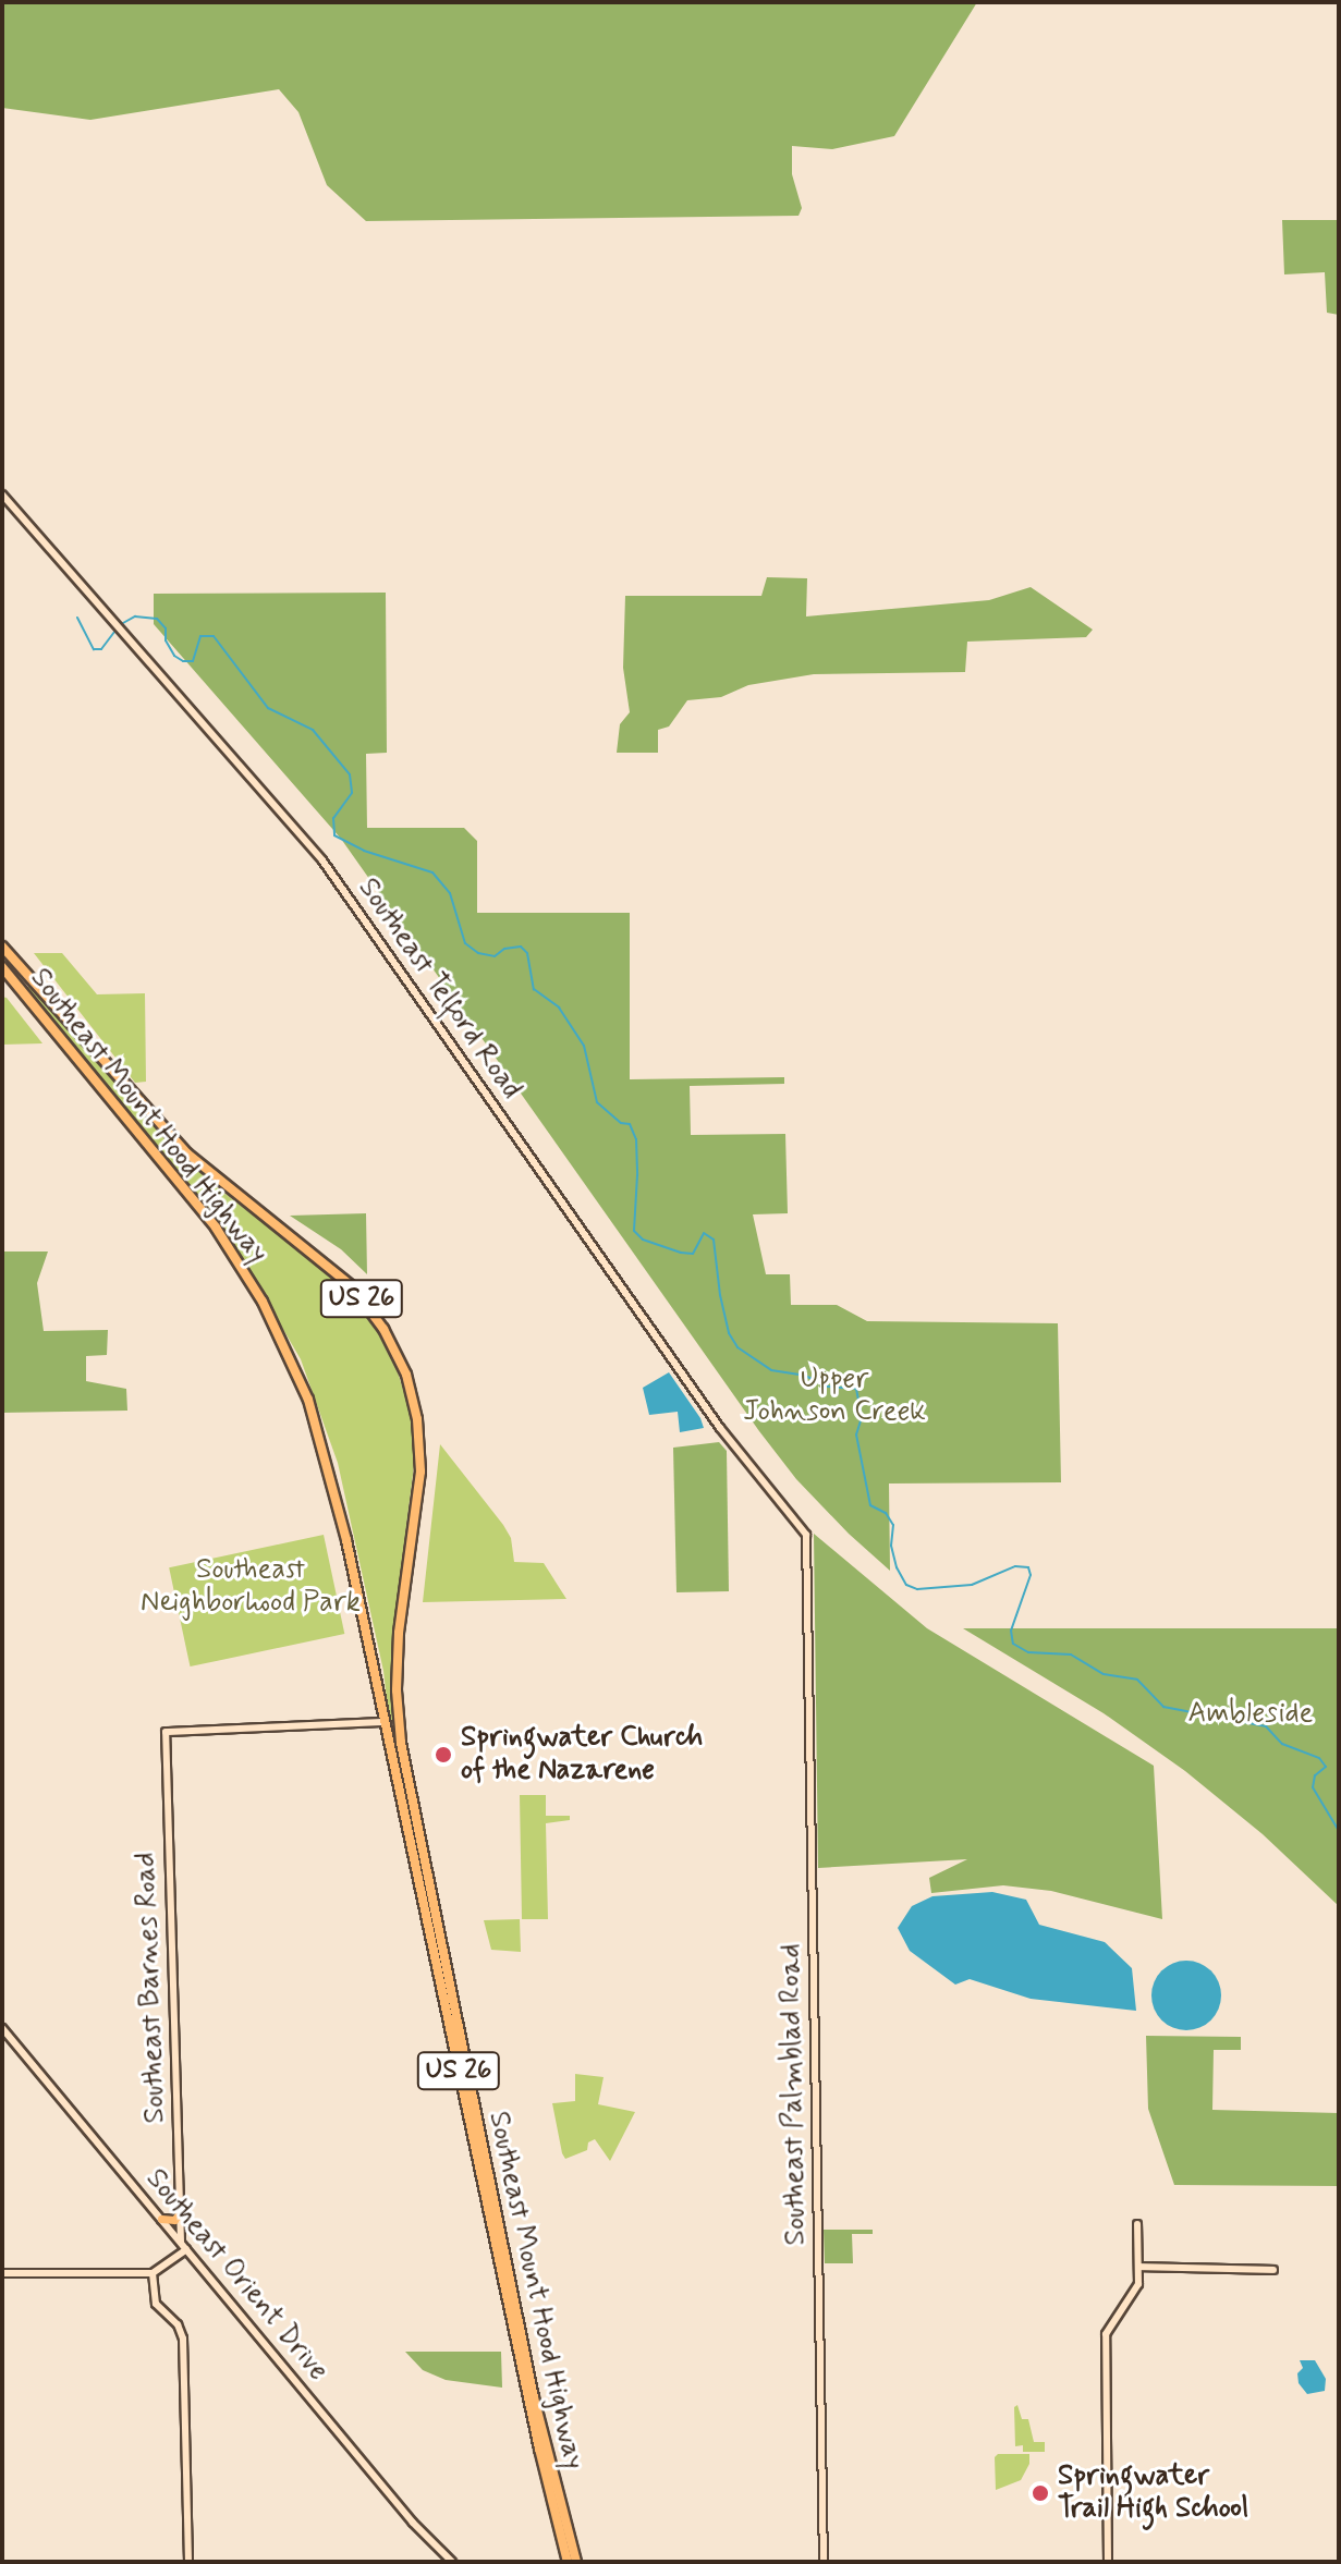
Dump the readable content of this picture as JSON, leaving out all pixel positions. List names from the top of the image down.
{
  "streets": {
    "highway": ["Southeast Mount Hood Highway", "US 26"],
    "street": [
      "Southeast Telford Road",
      "Southeast Barnes Road",
      "Southeast Palmblad Road",
      "Southeast Orient Drive"
    ]
  },
  "crossings": [
    ["Southeast Telford Road", "Southeast Palmblad Road"],
    ["Southeast Mount Hood Highway", "Southeast Barnes Road"],
    ["Southeast Barnes Road", "Southeast Orient Drive"]
  ],
  "parks": ["Upper Johnson Creek", "Southeast Neighborhood Park", "Ambleside"],
  "places": ["Springwater Church of the Nazarene", "Springwater Trail High School"]
}
